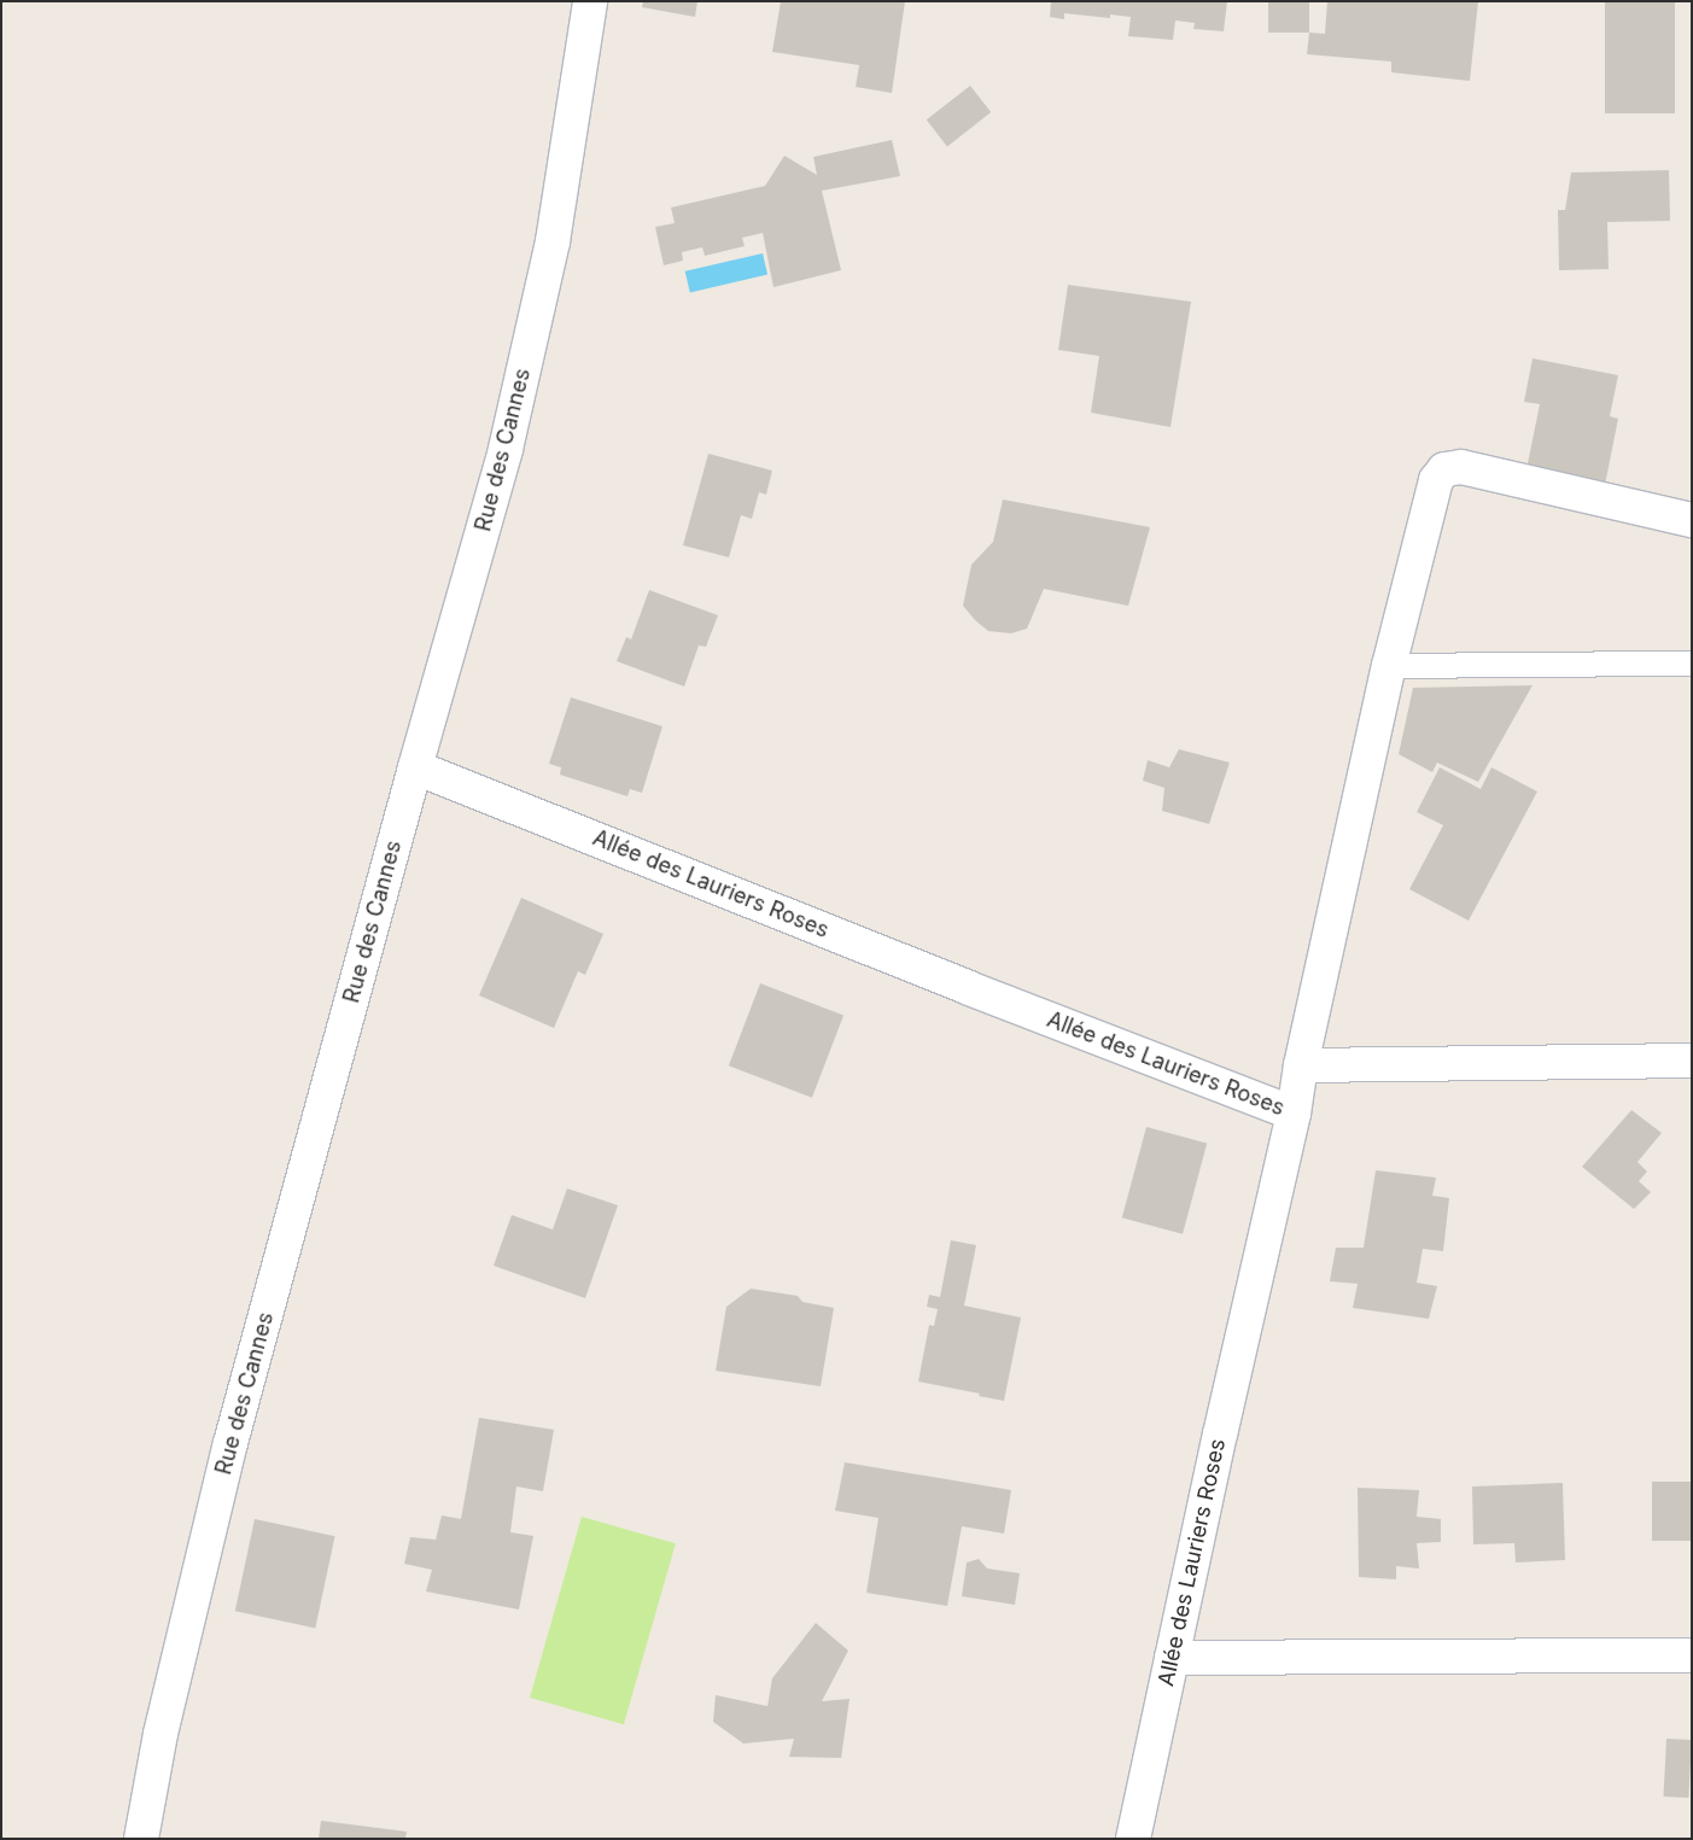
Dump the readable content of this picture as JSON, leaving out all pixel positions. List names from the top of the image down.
{
  "streets": {
    "street": ["Rue des Cannes", "Allée des Lauriers Roses"]
  },
  "crossings": [
    ["Rue des Cannes", "Allée des Lauriers Roses"]
  ]
}
